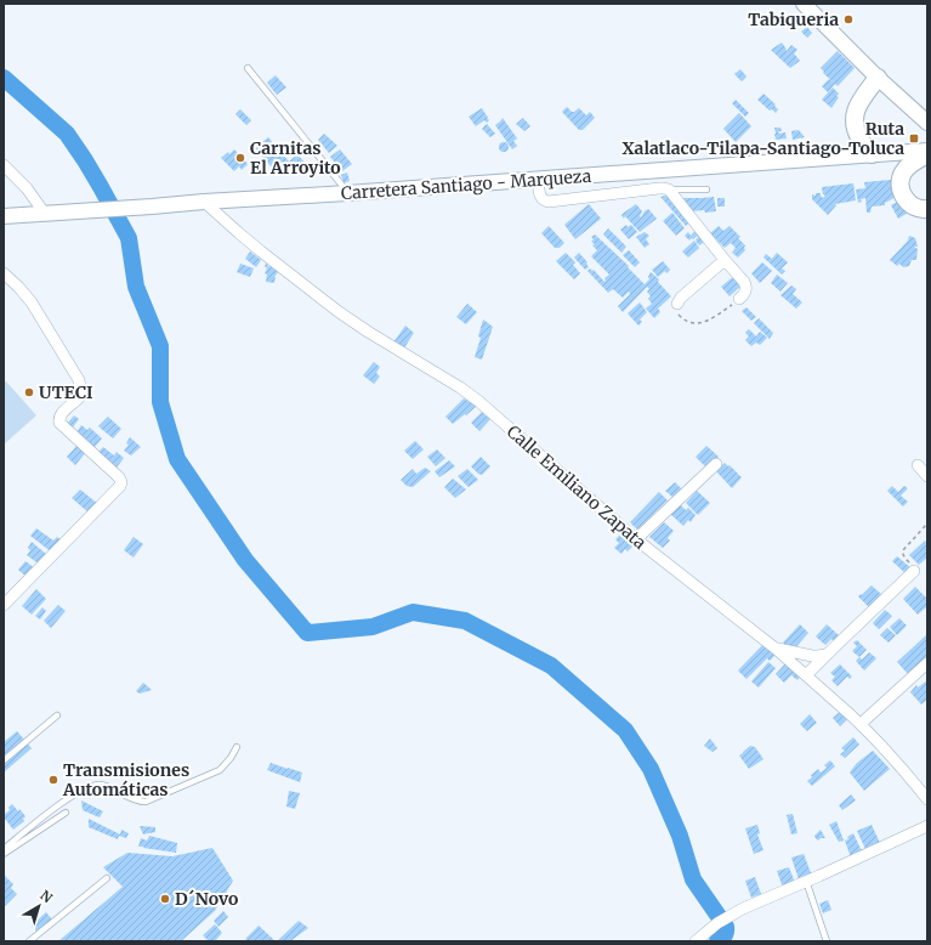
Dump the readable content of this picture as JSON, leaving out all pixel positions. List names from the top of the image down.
{
  "streets": {
    "main road": ["Carretera Santiago - Marqueza"],
    "street": ["Calle Emiliano Zapata"]
  },
  "crossings": [
    ["Carretera Santiago - Marqueza", "Calle Emiliano Zapata"]
  ],
  "places": {
    "other": [
      "Tabiqueria",
      "Carnitas El Arroyito",
      "UTECI",
      "Transmisiones Automáticas",
      "D´Novo"
    ],
    "transit": ["Ruta Xalatlaco-Tilapa-Santiago-Toluca"]
  },
  "north": "top right"
}
